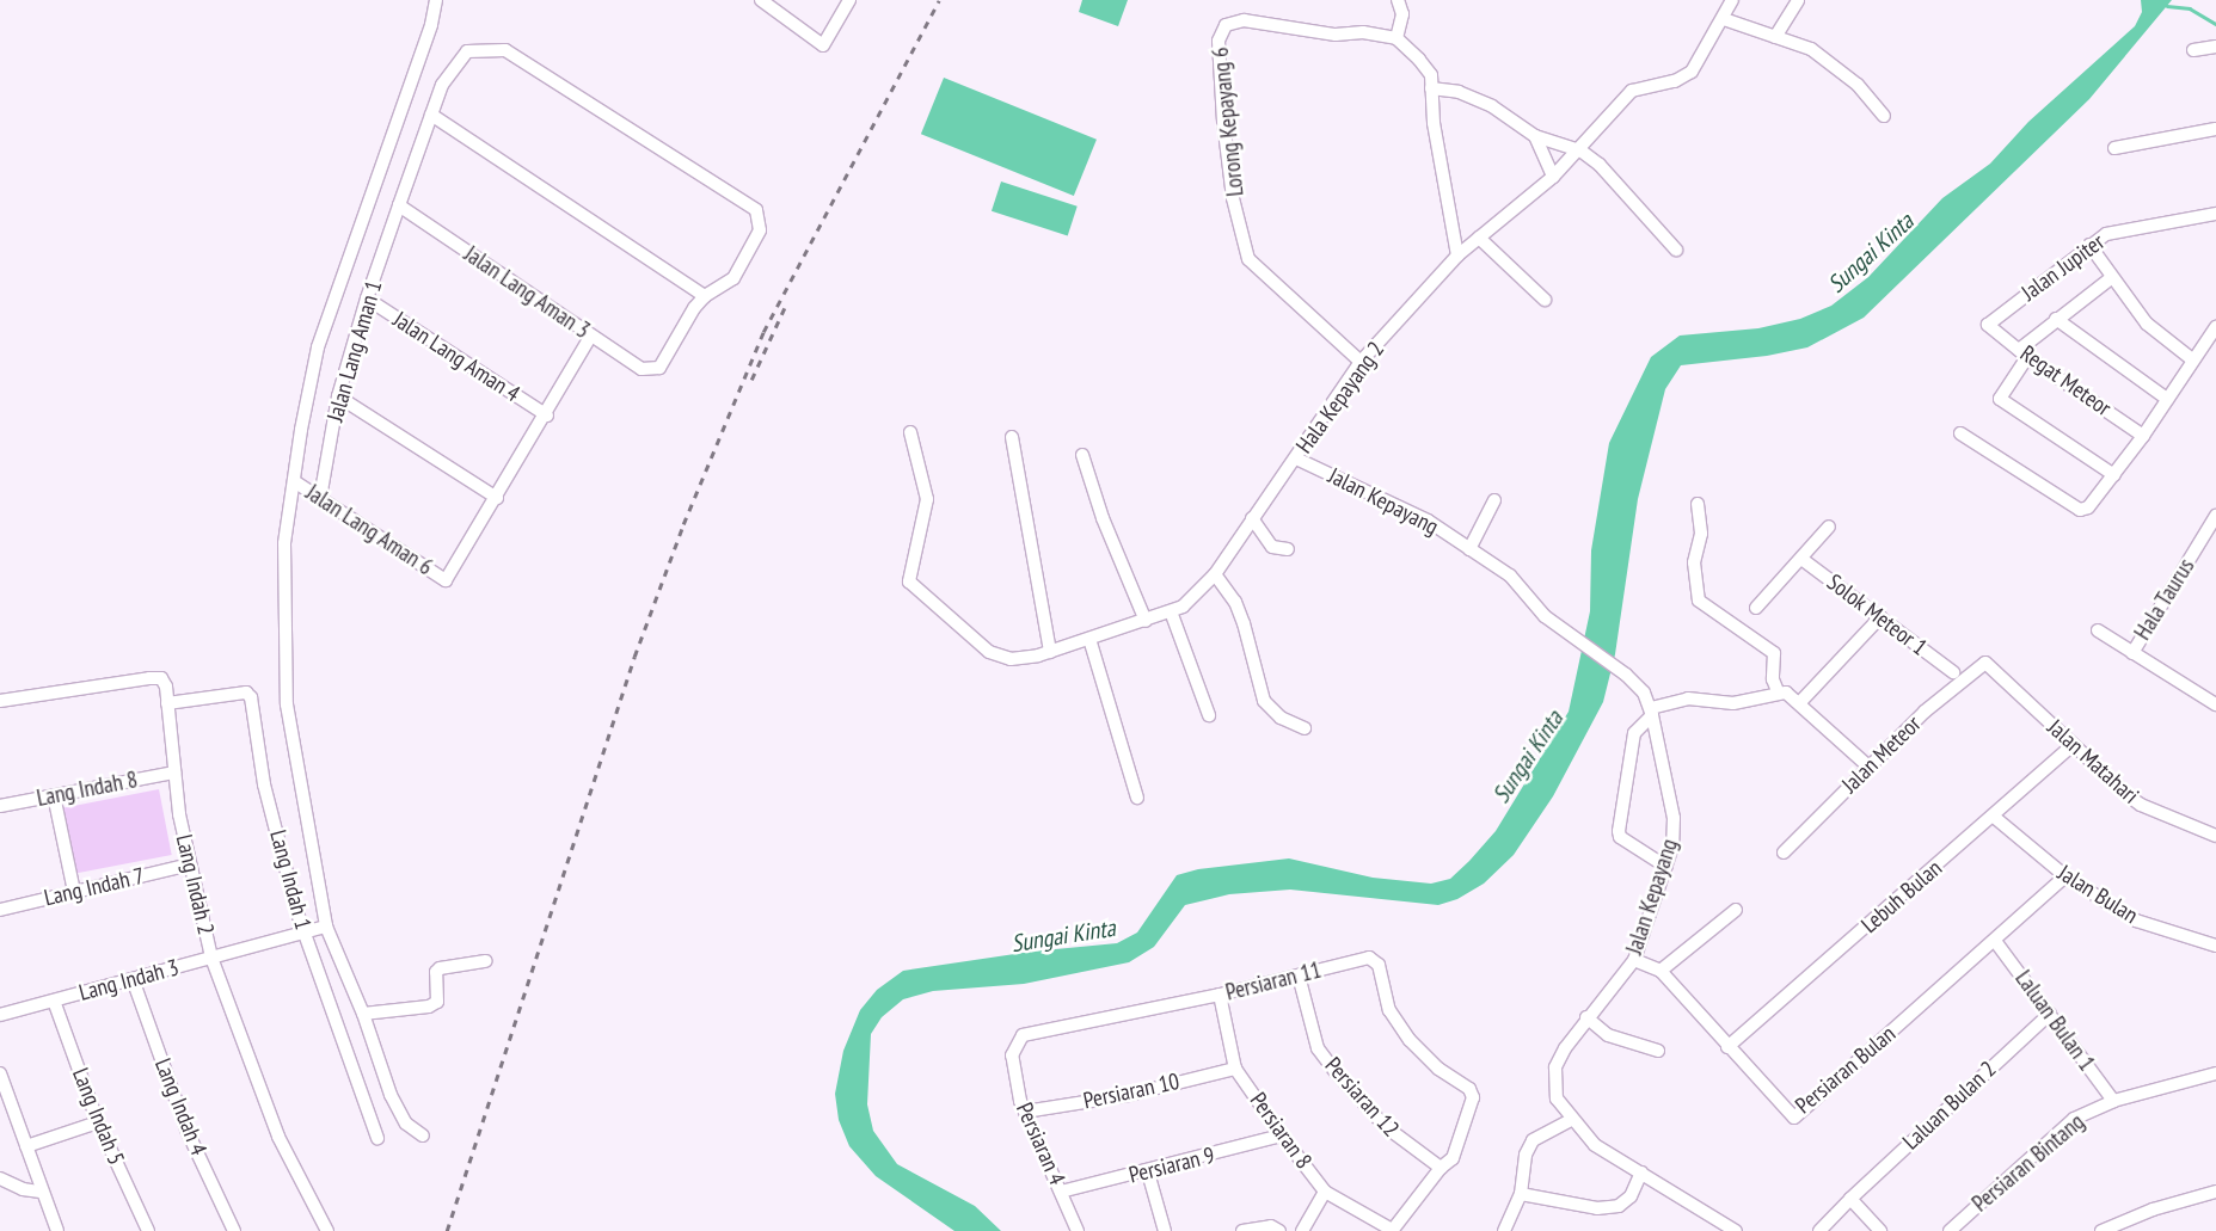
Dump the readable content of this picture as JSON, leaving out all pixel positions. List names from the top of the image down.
{
  "streets": {
    "street": [
      "Lorong Kepayang 6",
      "Jalan Jupiter",
      "Jalan Lang Aman 3",
      "Jalan Lang Aman 1",
      "Jalan Lang Aman 4",
      "Regat Meteor",
      "Hala Kepayang 2",
      "Jalan Kepayang",
      "Jalan Lang Aman 6",
      "Hala Taurus",
      "Solok Meteor 1",
      "Jalan Meteor",
      "Jalan Matahari",
      "Lang Indah 8",
      "Lang Indah 1",
      "Lang Indah 2",
      "Lang Indah 7",
      "Jalan Bulan",
      "Lebuh Bulan",
      "Lang Indah 3",
      "Persiaran 11",
      "Laluan Bulan 1",
      "Persiaran Bulan",
      "Persiaran 10",
      "Persiaran 12",
      "Laluan Bulan 2",
      "Lang Indah 4",
      "Lang Indah 5",
      "Persiaran 8",
      "Persiaran 4",
      "Persiaran Bintang",
      "Persiaran 9"
    ]
  },
  "crossings": [
    ["Lorong Kepayang 6", "Hala Kepayang 2"],
    ["Jalan Jupiter", "Regat Meteor"],
    ["Jalan Lang Aman 3", "Jalan Lang Aman 1"],
    ["Jalan Lang Aman 1", "Jalan Lang Aman 4"],
    ["Jalan Lang Aman 1", "Jalan Lang Aman 6"],
    ["Hala Kepayang 2", "Jalan Kepayang"],
    ["Jalan Kepayang", "Persiaran Bulan"],
    ["Jalan Meteor", "Jalan Matahari"],
    ["Jalan Matahari", "Lebuh Bulan"],
    ["Lang Indah 8", "Lang Indah 2"],
    ["Lang Indah 1", "Lang Indah 2"],
    ["Lang Indah 1", "Lang Indah 3"],
    ["Lang Indah 2", "Lang Indah 7"],
    ["Lang Indah 2", "Lang Indah 3"],
    ["Jalan Bulan", "Lebuh Bulan"],
    ["Jalan Bulan", "Persiaran Bulan"],
    ["Lebuh Bulan", "Persiaran Bulan"],
    ["Lang Indah 3", "Lang Indah 4"],
    ["Lang Indah 3", "Lang Indah 5"],
    ["Persiaran 11", "Persiaran 12"],
    ["Persiaran 11", "Persiaran 8"],
    ["Persiaran 11", "Persiaran 4"],
    ["Laluan Bulan 1", "Persiaran Bulan"],
    ["Laluan Bulan 1", "Laluan Bulan 2"],
    ["Laluan Bulan 1", "Persiaran Bintang"],
    ["Persiaran 10", "Persiaran 8"],
    ["Persiaran 10", "Persiaran 4"],
    ["Persiaran 8", "Persiaran 9"],
    ["Persiaran 4", "Persiaran 9"]
  ],
  "water": ["Sungai Kinta"]
}
